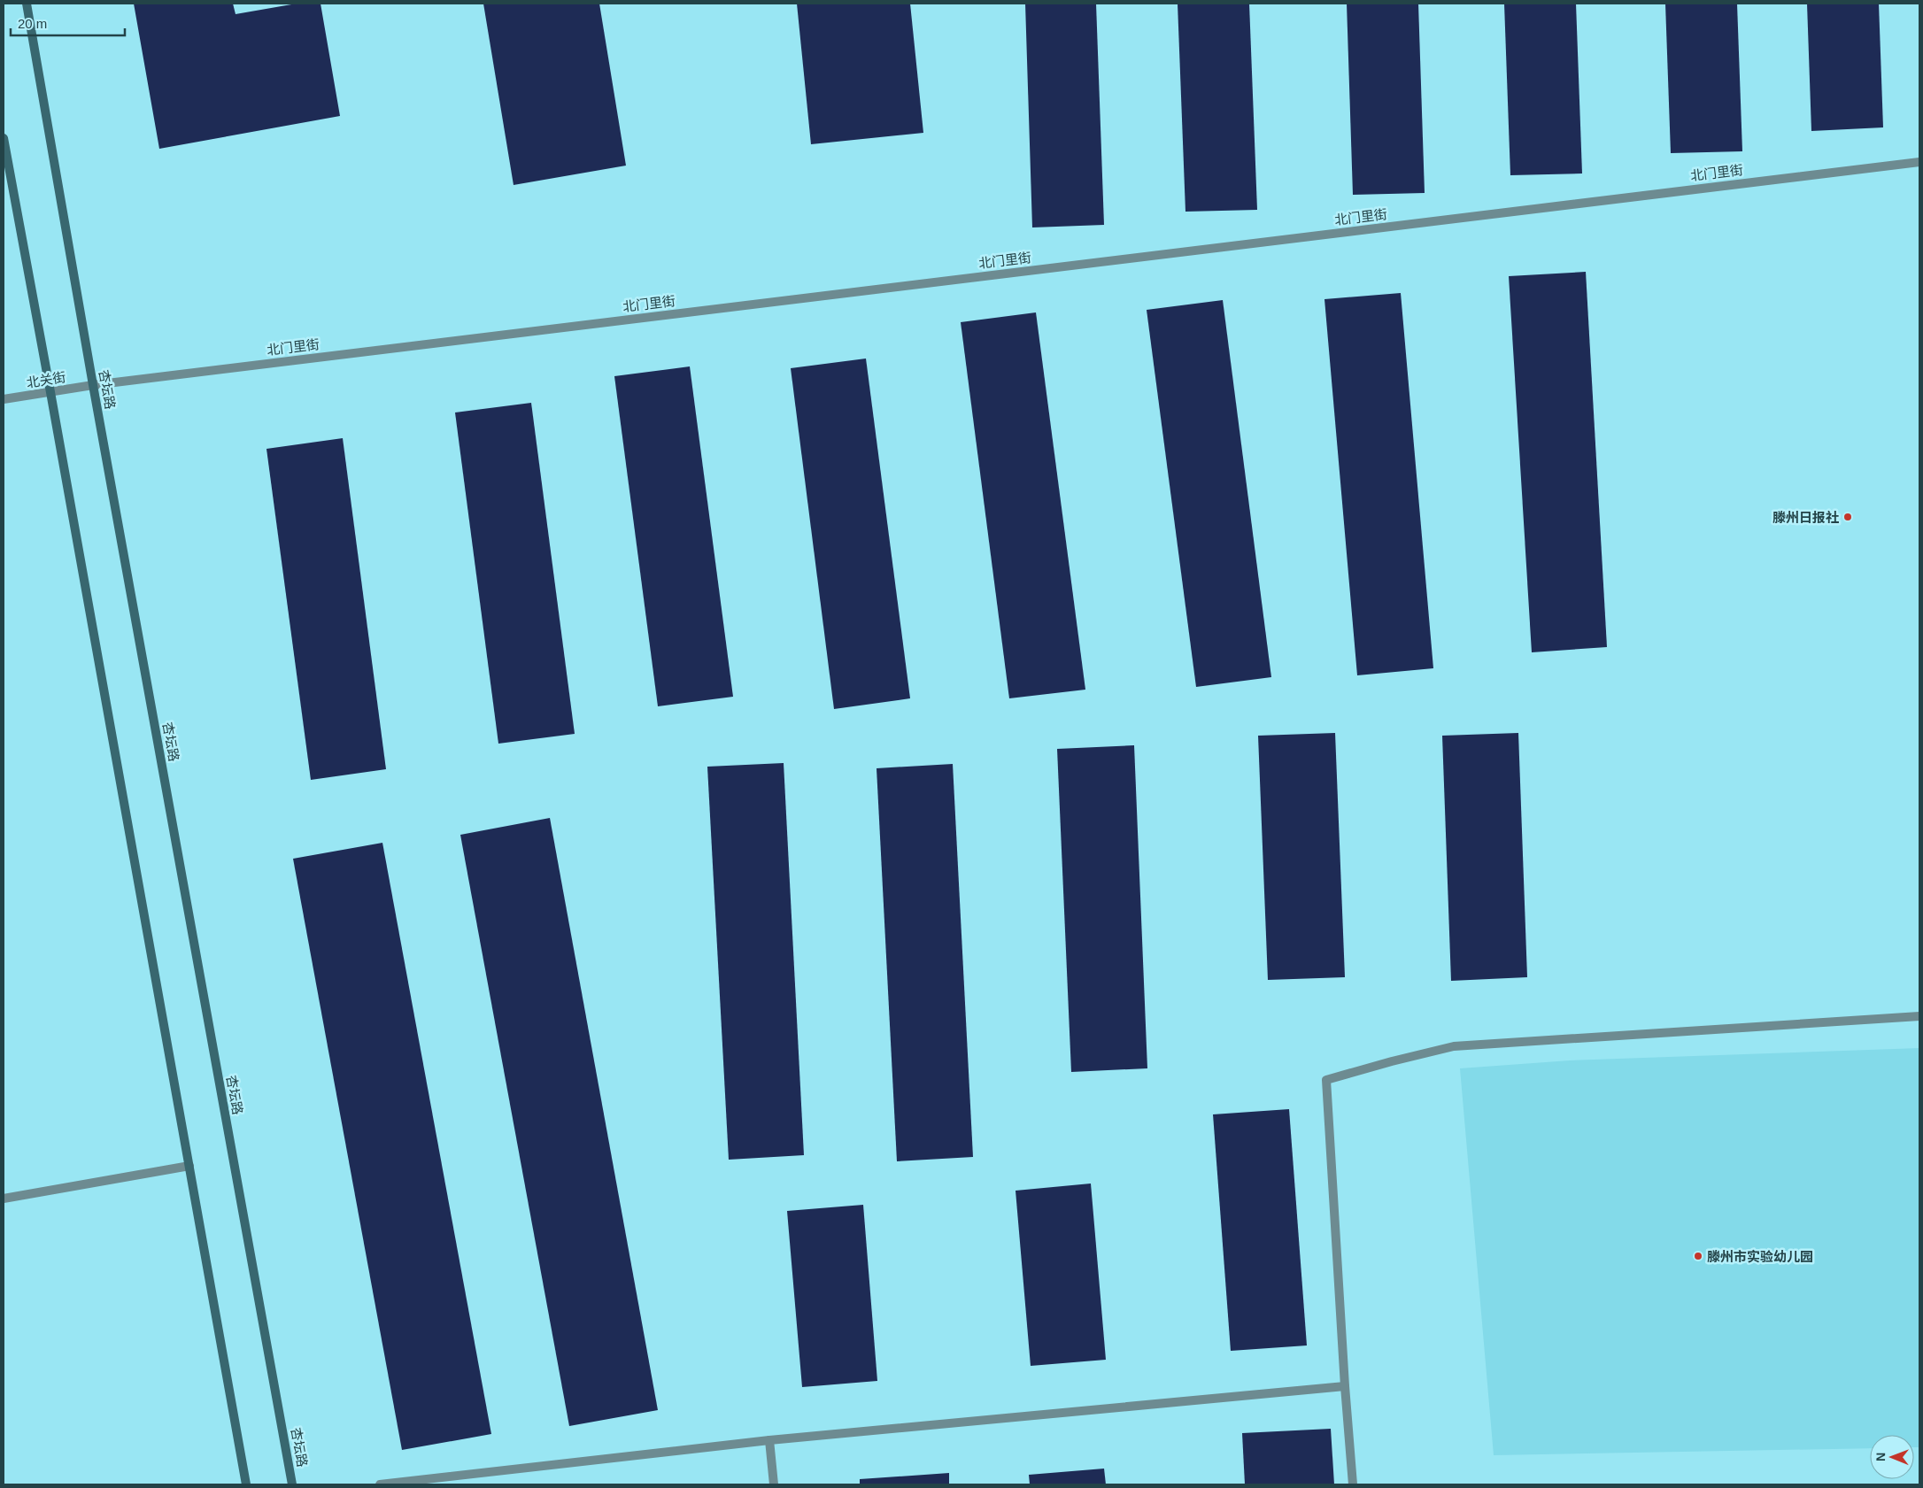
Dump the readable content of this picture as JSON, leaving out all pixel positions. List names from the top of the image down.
{
  "streets": {
    "main road": ["杏坛路"],
    "street": ["北门里街", "北关街"]
  },
  "crossings": [
    ["北门里街", "北关街"],
    ["北门里街", "杏坛路"],
    ["北关街", "杏坛路"]
  ],
  "places": ["滕州日报社", "滕州市实验幼儿园"],
  "scale_bar": "20 m",
  "north": "left"
}
